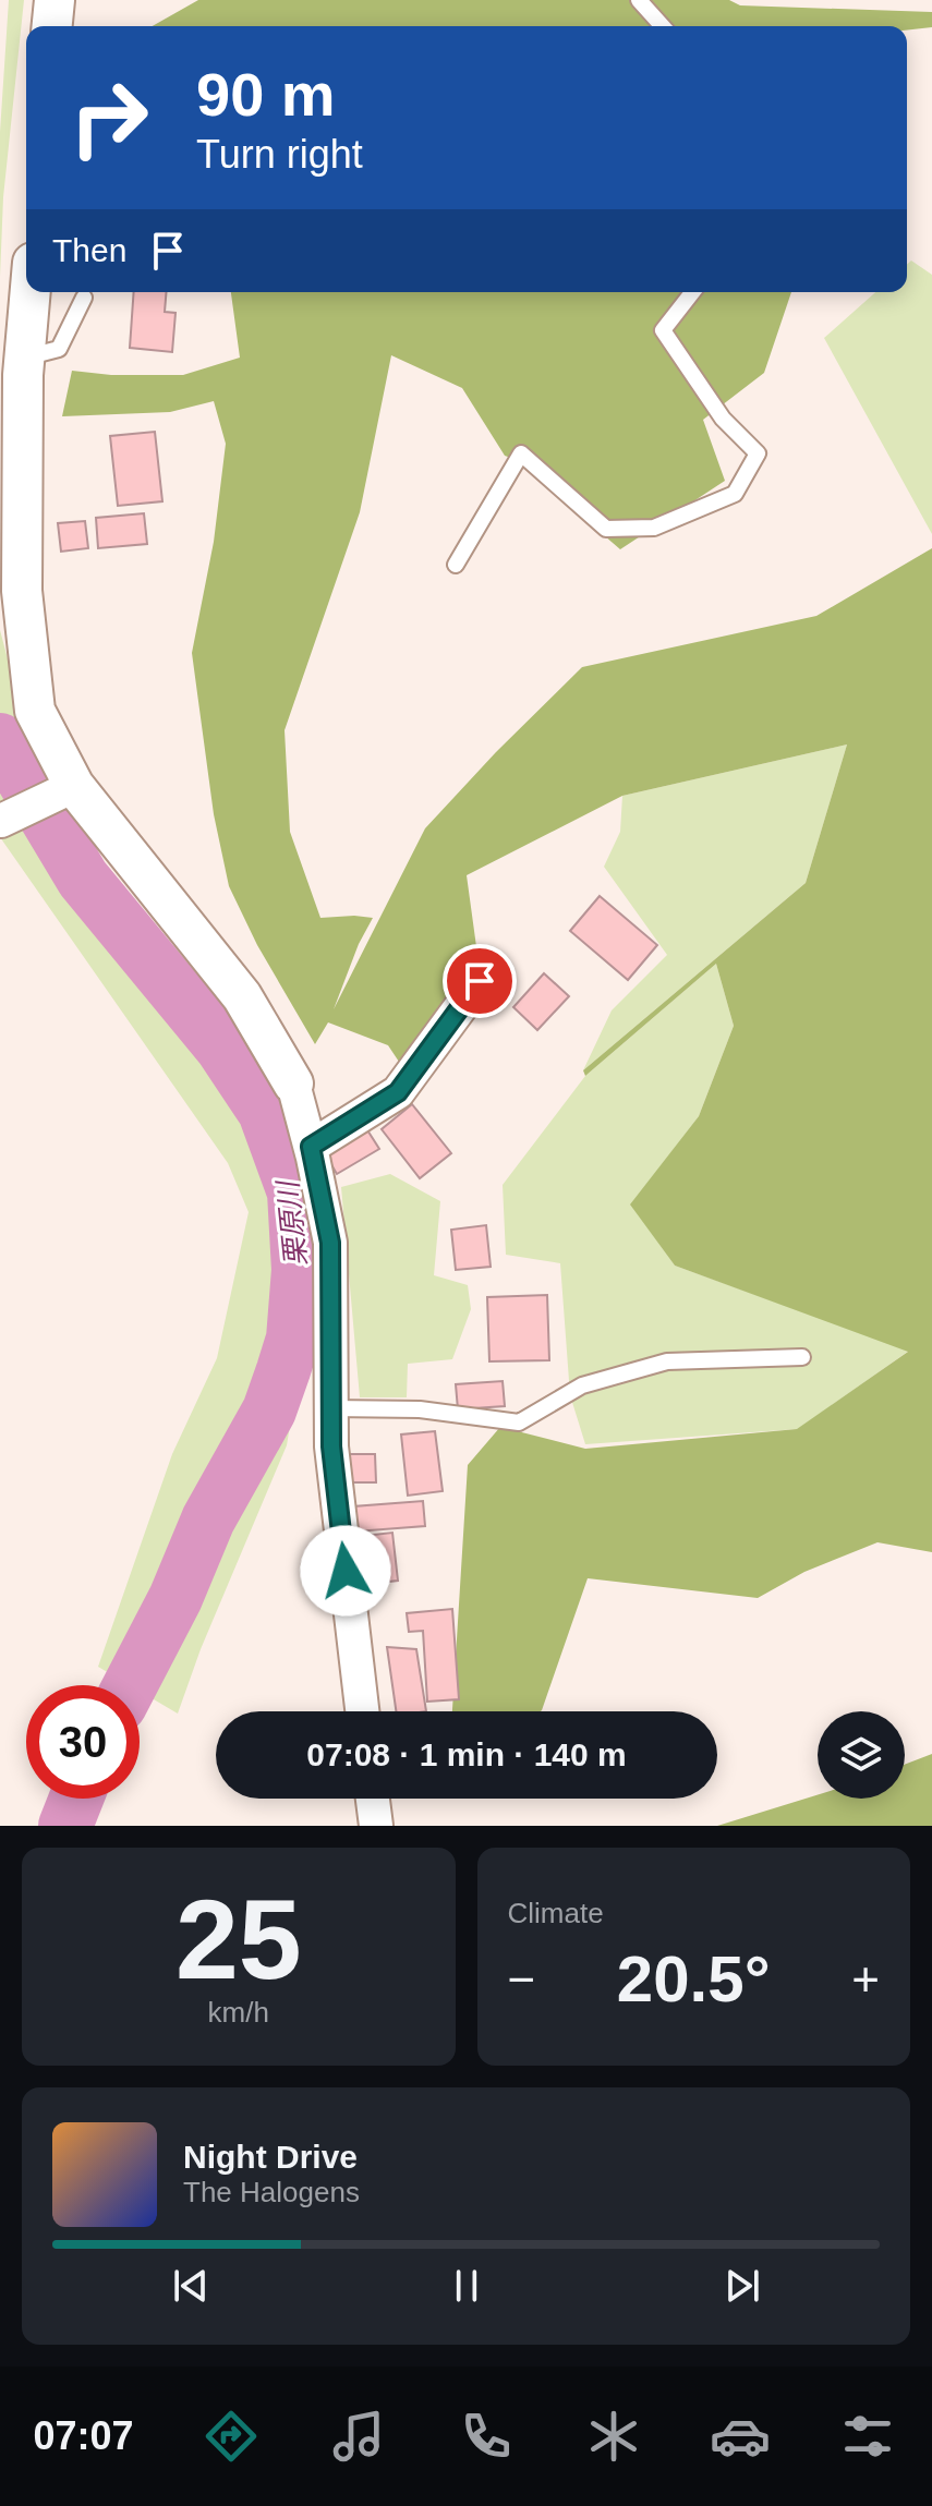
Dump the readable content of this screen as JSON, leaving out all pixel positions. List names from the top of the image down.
{
  "water": ["栗原川"],
  "page": {
    "turn": ["90 m", "Turn right"],
    "then": "Then",
    "limit": "30",
    "trip": "07:08 · 1 min · 140 m",
    "tile": [
      ["25", "km/h"],
      "Climate"
    ],
    "heat": ["−", "20.5°", "+"],
    "song": ["Night Drive", "The Halogens"],
    "tabs": "07:07"
  }
}
